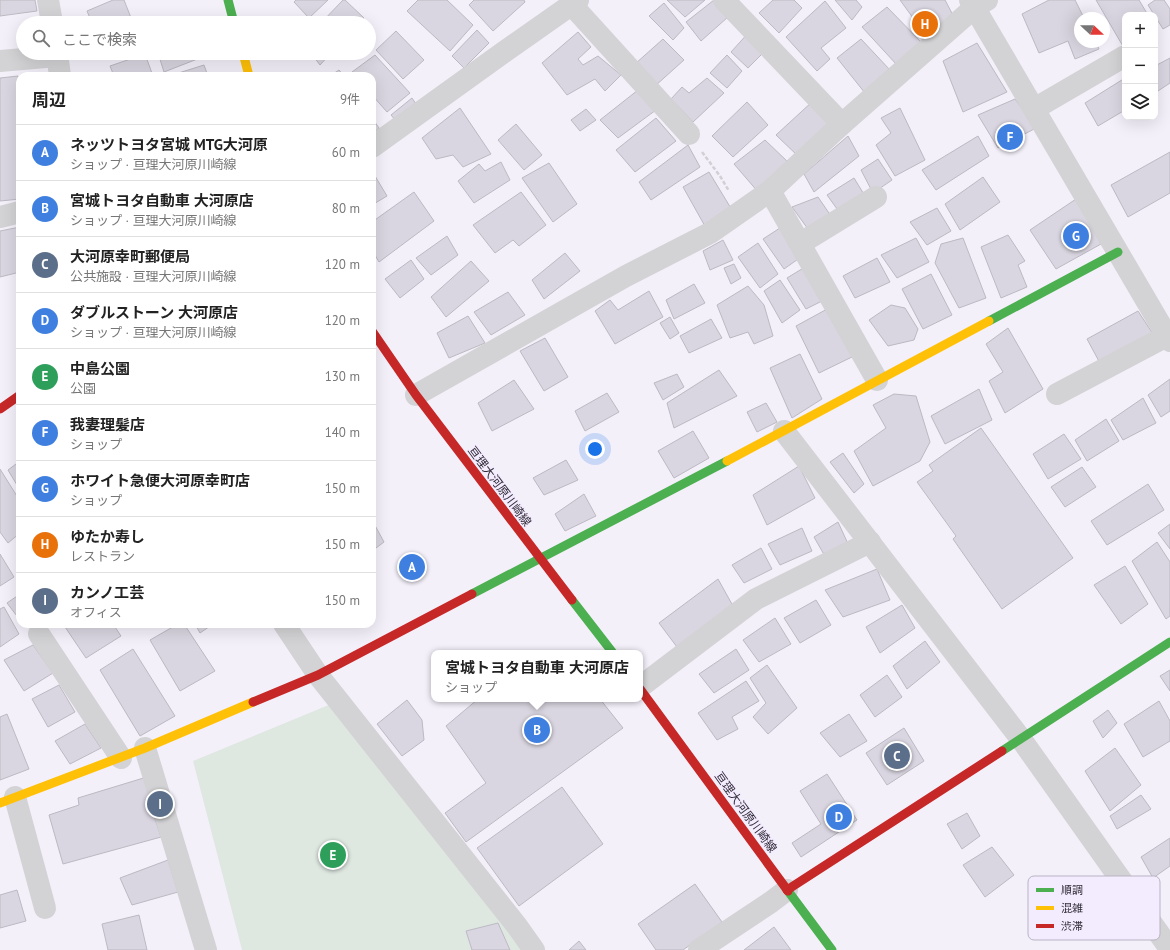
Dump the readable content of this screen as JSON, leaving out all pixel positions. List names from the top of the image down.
{
  "streets": {
    "street": ["亘理大河原川崎線"]
  },
  "legend": ["順調", "混雑", "渋滞"],
  "north": "right",
  "page": {
    "pins": [
      "H",
      "F",
      "G",
      "A",
      "B",
      "C",
      "I",
      "D",
      "E"
    ],
    "map_buttons": ["+", "−"],
    "search": "ここで検索",
    "heading": ["周辺", "9件"],
    "list": [
      {
        "mark": "A",
        "name": "ネッツトヨタ宮城 MTG大河原",
        "note": "ショップ · 亘理大河原川崎線",
        "value": "60 m"
      },
      {
        "mark": "B",
        "name": "宮城トヨタ自動車 大河原店",
        "note": "ショップ · 亘理大河原川崎線",
        "value": "80 m"
      },
      {
        "mark": "C",
        "name": "大河原幸町郵便局",
        "note": "公共施設 · 亘理大河原川崎線",
        "value": "120 m"
      },
      {
        "mark": "D",
        "name": "ダブルストーン 大河原店",
        "note": "ショップ · 亘理大河原川崎線",
        "value": "120 m"
      },
      {
        "mark": "E",
        "name": "中島公園",
        "note": "公園",
        "value": "130 m"
      },
      {
        "mark": "F",
        "name": "我妻理髪店",
        "note": "ショップ",
        "value": "140 m"
      },
      {
        "mark": "G",
        "name": "ホワイト急便大河原幸町店",
        "note": "ショップ",
        "value": "150 m"
      },
      {
        "mark": "H",
        "name": "ゆたか寿し",
        "note": "レストラン",
        "value": "150 m"
      },
      {
        "mark": "I",
        "name": "カンノ工芸",
        "note": "オフィス",
        "value": "150 m"
      }
    ],
    "popup": ["宮城トヨタ自動車 大河原店", "ショップ"]
  }
}
